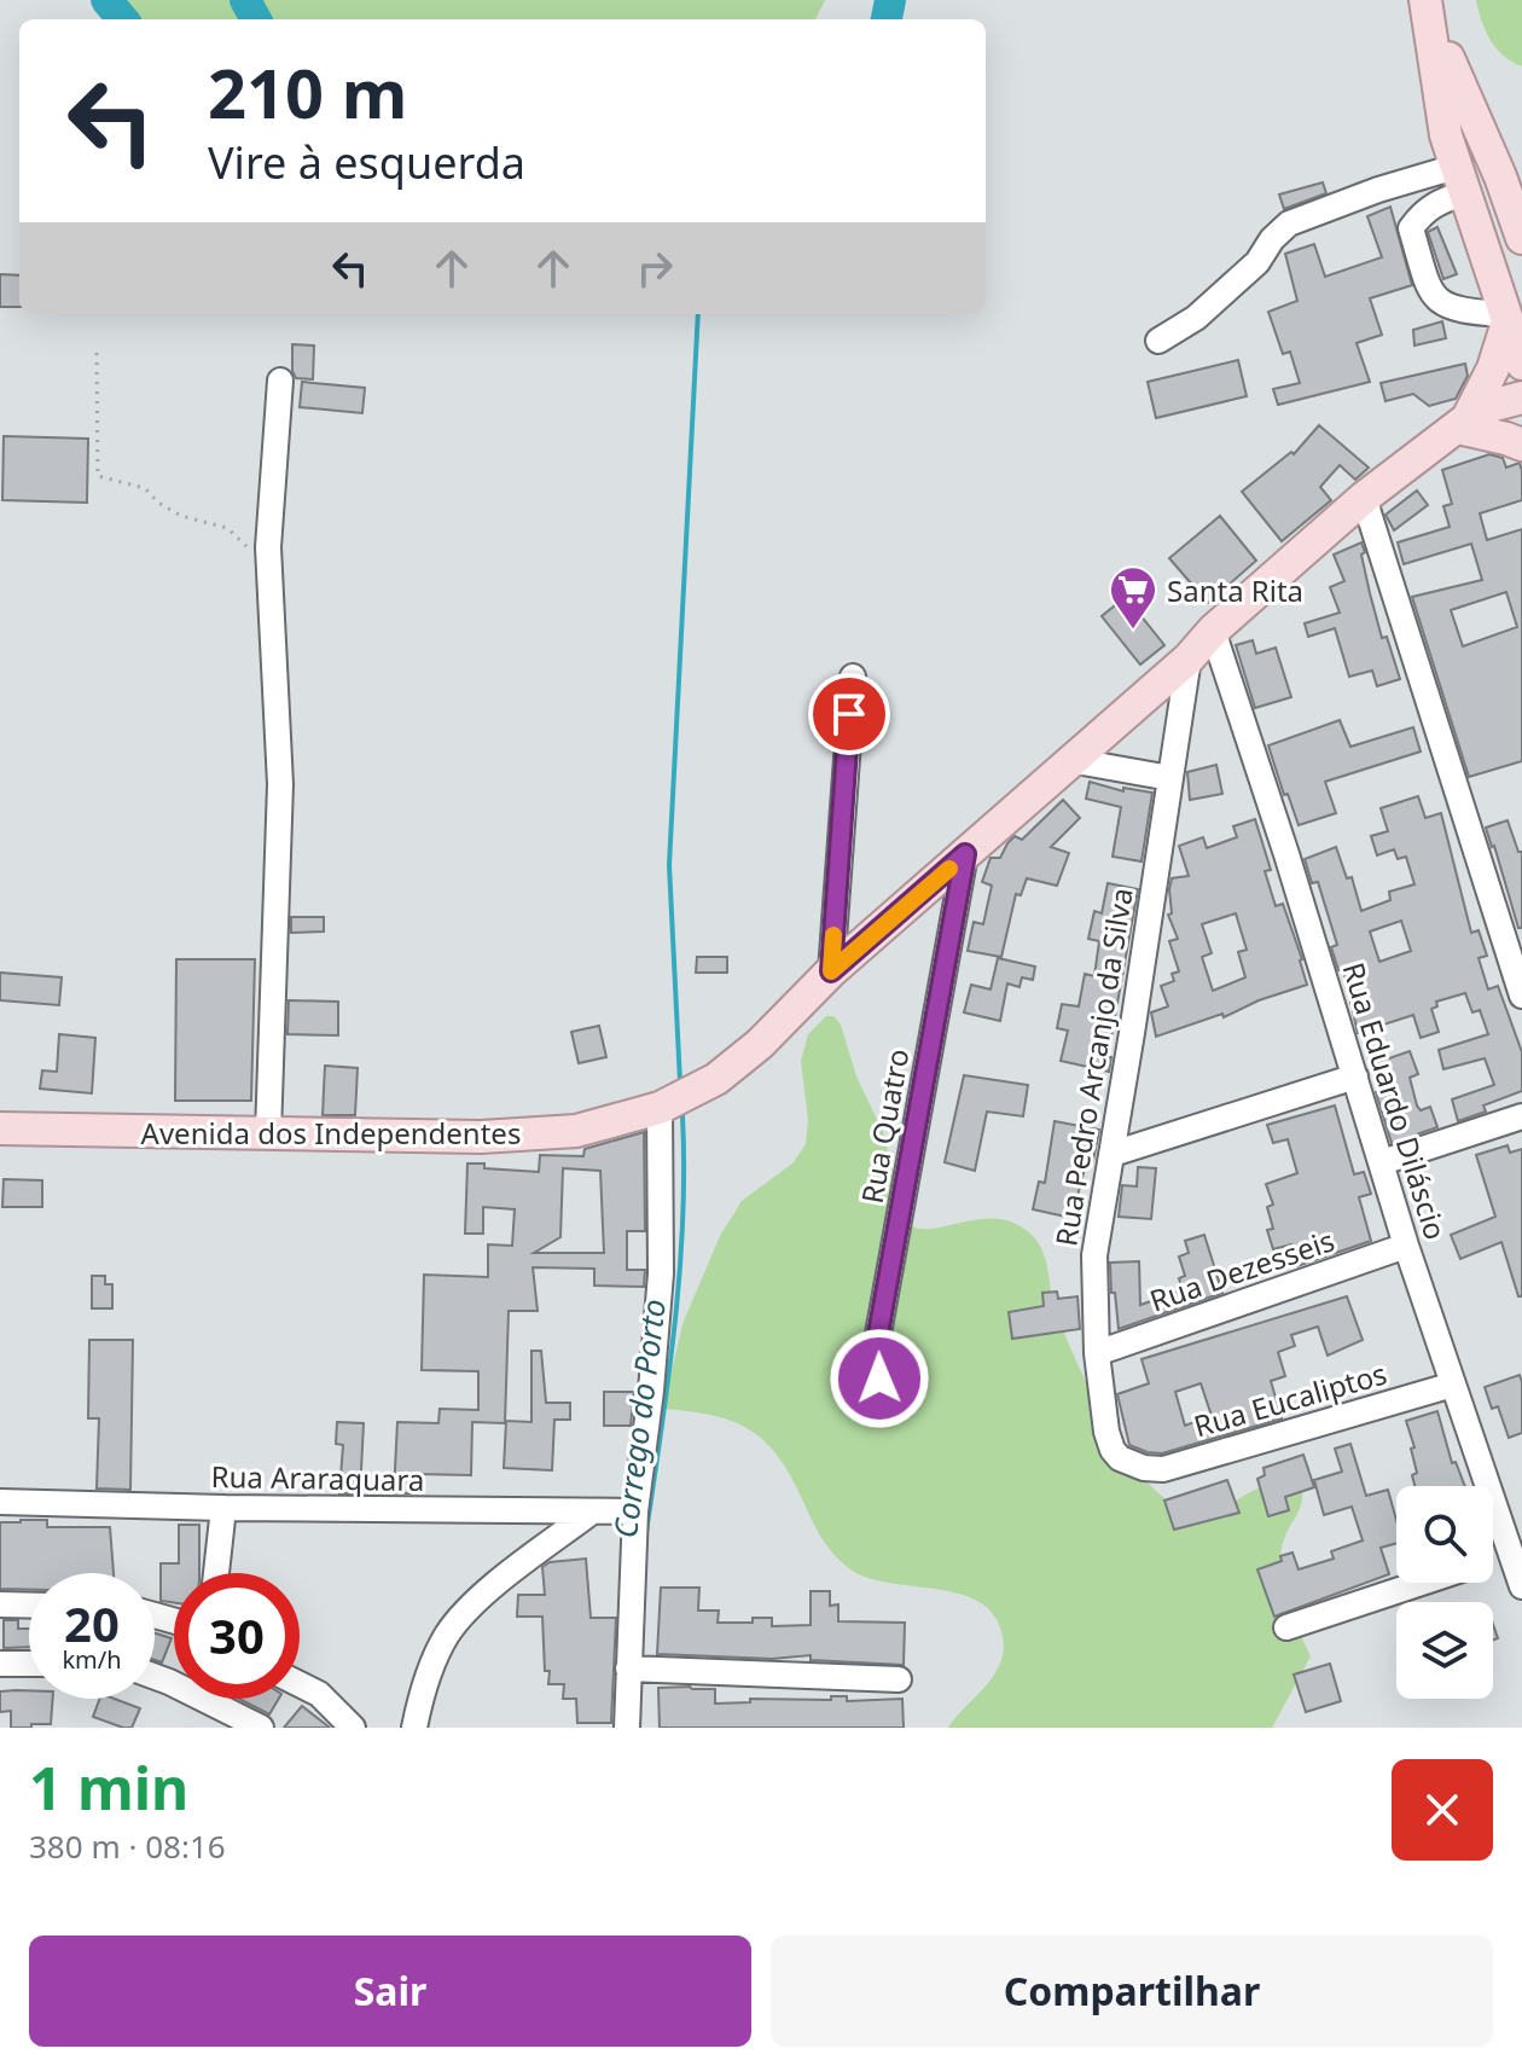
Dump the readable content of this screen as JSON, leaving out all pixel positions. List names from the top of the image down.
{
  "streets": {
    "main road": ["Avenida dos Independentes"],
    "street": [
      "Rua Pedro Arcanjo da Silva",
      "Rua Eduardo Diláscio",
      "Rua Quatro",
      "Rua Dezesseis",
      "Rua Eucaliptos",
      "Rua Araraquara"
    ]
  },
  "crossings": [
    ["Rua Pedro Arcanjo da Silva", "Avenida dos Independentes"],
    ["Rua Pedro Arcanjo da Silva", "Rua Dezesseis"],
    ["Rua Pedro Arcanjo da Silva", "Rua Eucaliptos"],
    ["Rua Eduardo Diláscio", "Avenida dos Independentes"],
    ["Rua Eduardo Diláscio", "Rua Dezesseis"],
    ["Rua Eduardo Diláscio", "Rua Eucaliptos"],
    ["Rua Quatro", "Avenida dos Independentes"]
  ],
  "water": ["Corrego do Porto"],
  "places": {
    "supermarket": ["Santa Rita"]
  },
  "page": {
    "turn": ["210 m", "Vire à esquerda"],
    "speed": "20 km/h",
    "limit": "30",
    "heading": ["1 min", "380 m · 08:16"],
    "buttons": ["Sair", "Compartilhar"]
  }
}
